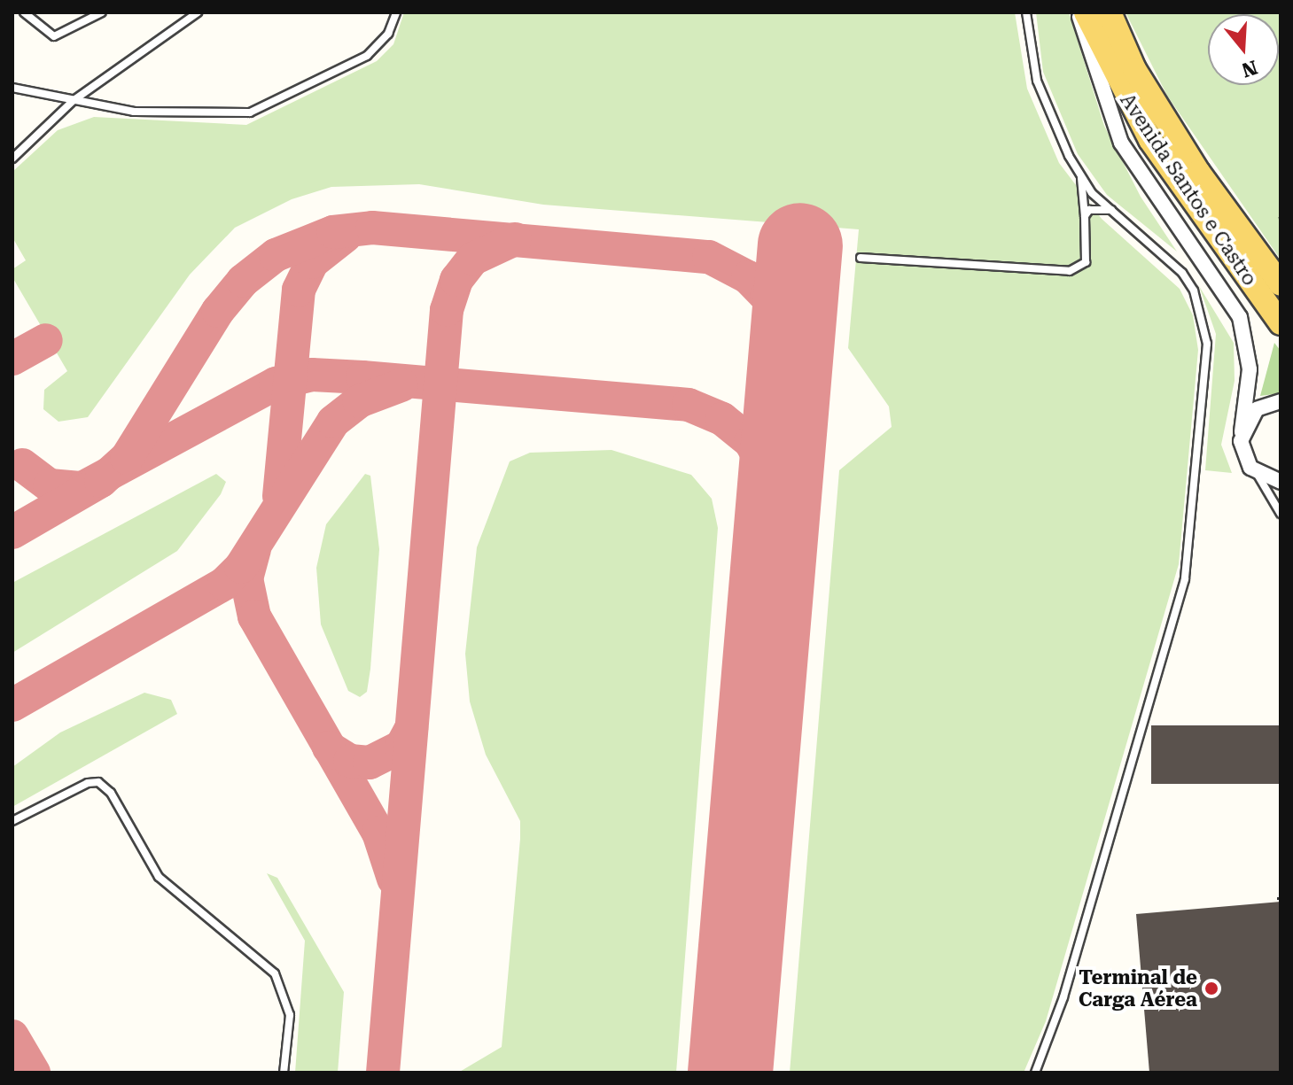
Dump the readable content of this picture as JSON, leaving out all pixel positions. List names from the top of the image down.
{
  "streets": {
    "main road": ["Avenida Santos e Castro"]
  },
  "places": ["Terminal de Carga Aérea"],
  "north": "bottom"
}
